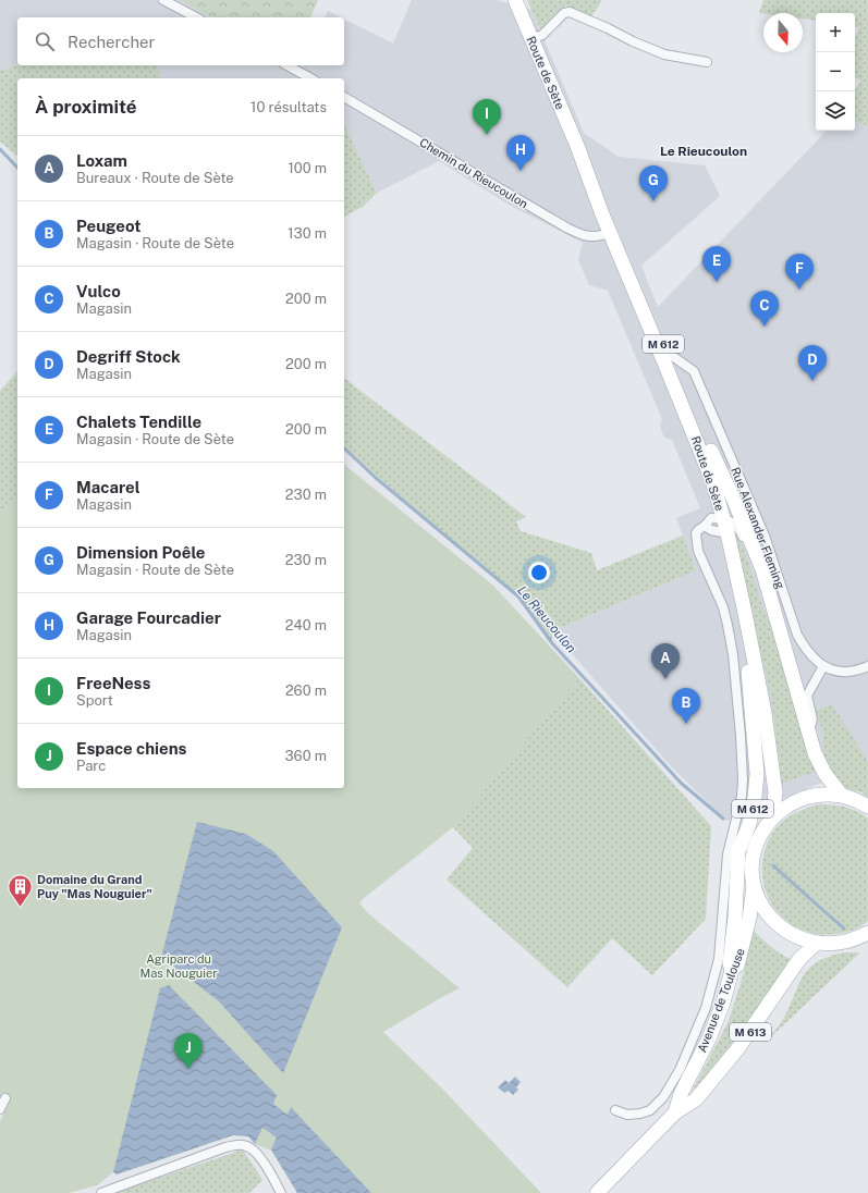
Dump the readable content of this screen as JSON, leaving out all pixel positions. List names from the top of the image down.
{
  "streets": {
    "main road": [
      "Route de Sète",
      "M 612",
      "Avenue de Toulouse",
      "M 613"
    ],
    "street": ["Chemin du Rieucoulon", "Rue Alexander Fleming"]
  },
  "crossings": [
    ["Route de Sète", "Chemin du Rieucoulon"],
    ["Route de Sète", "M 612"],
    ["Route de Sète", "Rue Alexander Fleming"],
    ["M 612", "Avenue de Toulouse"]
  ],
  "districts": ["Le Rieucoulon"],
  "water": ["Le Rieucoulon"],
  "parks": ["Agriparc du Mas Nouguier"],
  "places": {
    "building": ["Domaine du Grand Puy \"Mas Nouguier\""]
  },
  "north": "bottom",
  "page": {
    "map_buttons": ["+", "−"],
    "search": "Rechercher",
    "heading": ["À proximité", "10 résultats"],
    "pins": [
      "I",
      "H",
      "G",
      "E",
      "F",
      "C",
      "D",
      "A",
      "B",
      "J"
    ],
    "list": [
      {
        "mark": "A",
        "name": "Loxam",
        "note": "Bureaux · Route de Sète",
        "value": "100 m"
      },
      {
        "mark": "B",
        "name": "Peugeot",
        "note": "Magasin · Route de Sète",
        "value": "130 m"
      },
      {
        "mark": "C",
        "name": "Vulco",
        "note": "Magasin",
        "value": "200 m"
      },
      {
        "mark": "D",
        "name": "Degriff Stock",
        "note": "Magasin",
        "value": "200 m"
      },
      {
        "mark": "E",
        "name": "Chalets Tendille",
        "note": "Magasin · Route de Sète",
        "value": "200 m"
      },
      {
        "mark": "F",
        "name": "Macarel",
        "note": "Magasin",
        "value": "230 m"
      },
      {
        "mark": "G",
        "name": "Dimension Poêle",
        "note": "Magasin · Route de Sète",
        "value": "230 m"
      },
      {
        "mark": "H",
        "name": "Garage Fourcadier",
        "note": "Magasin",
        "value": "240 m"
      },
      {
        "mark": "I",
        "name": "FreeNess",
        "note": "Sport",
        "value": "260 m"
      },
      {
        "mark": "J",
        "name": "Espace chiens",
        "note": "Parc",
        "value": "360 m"
      }
    ]
  }
}
